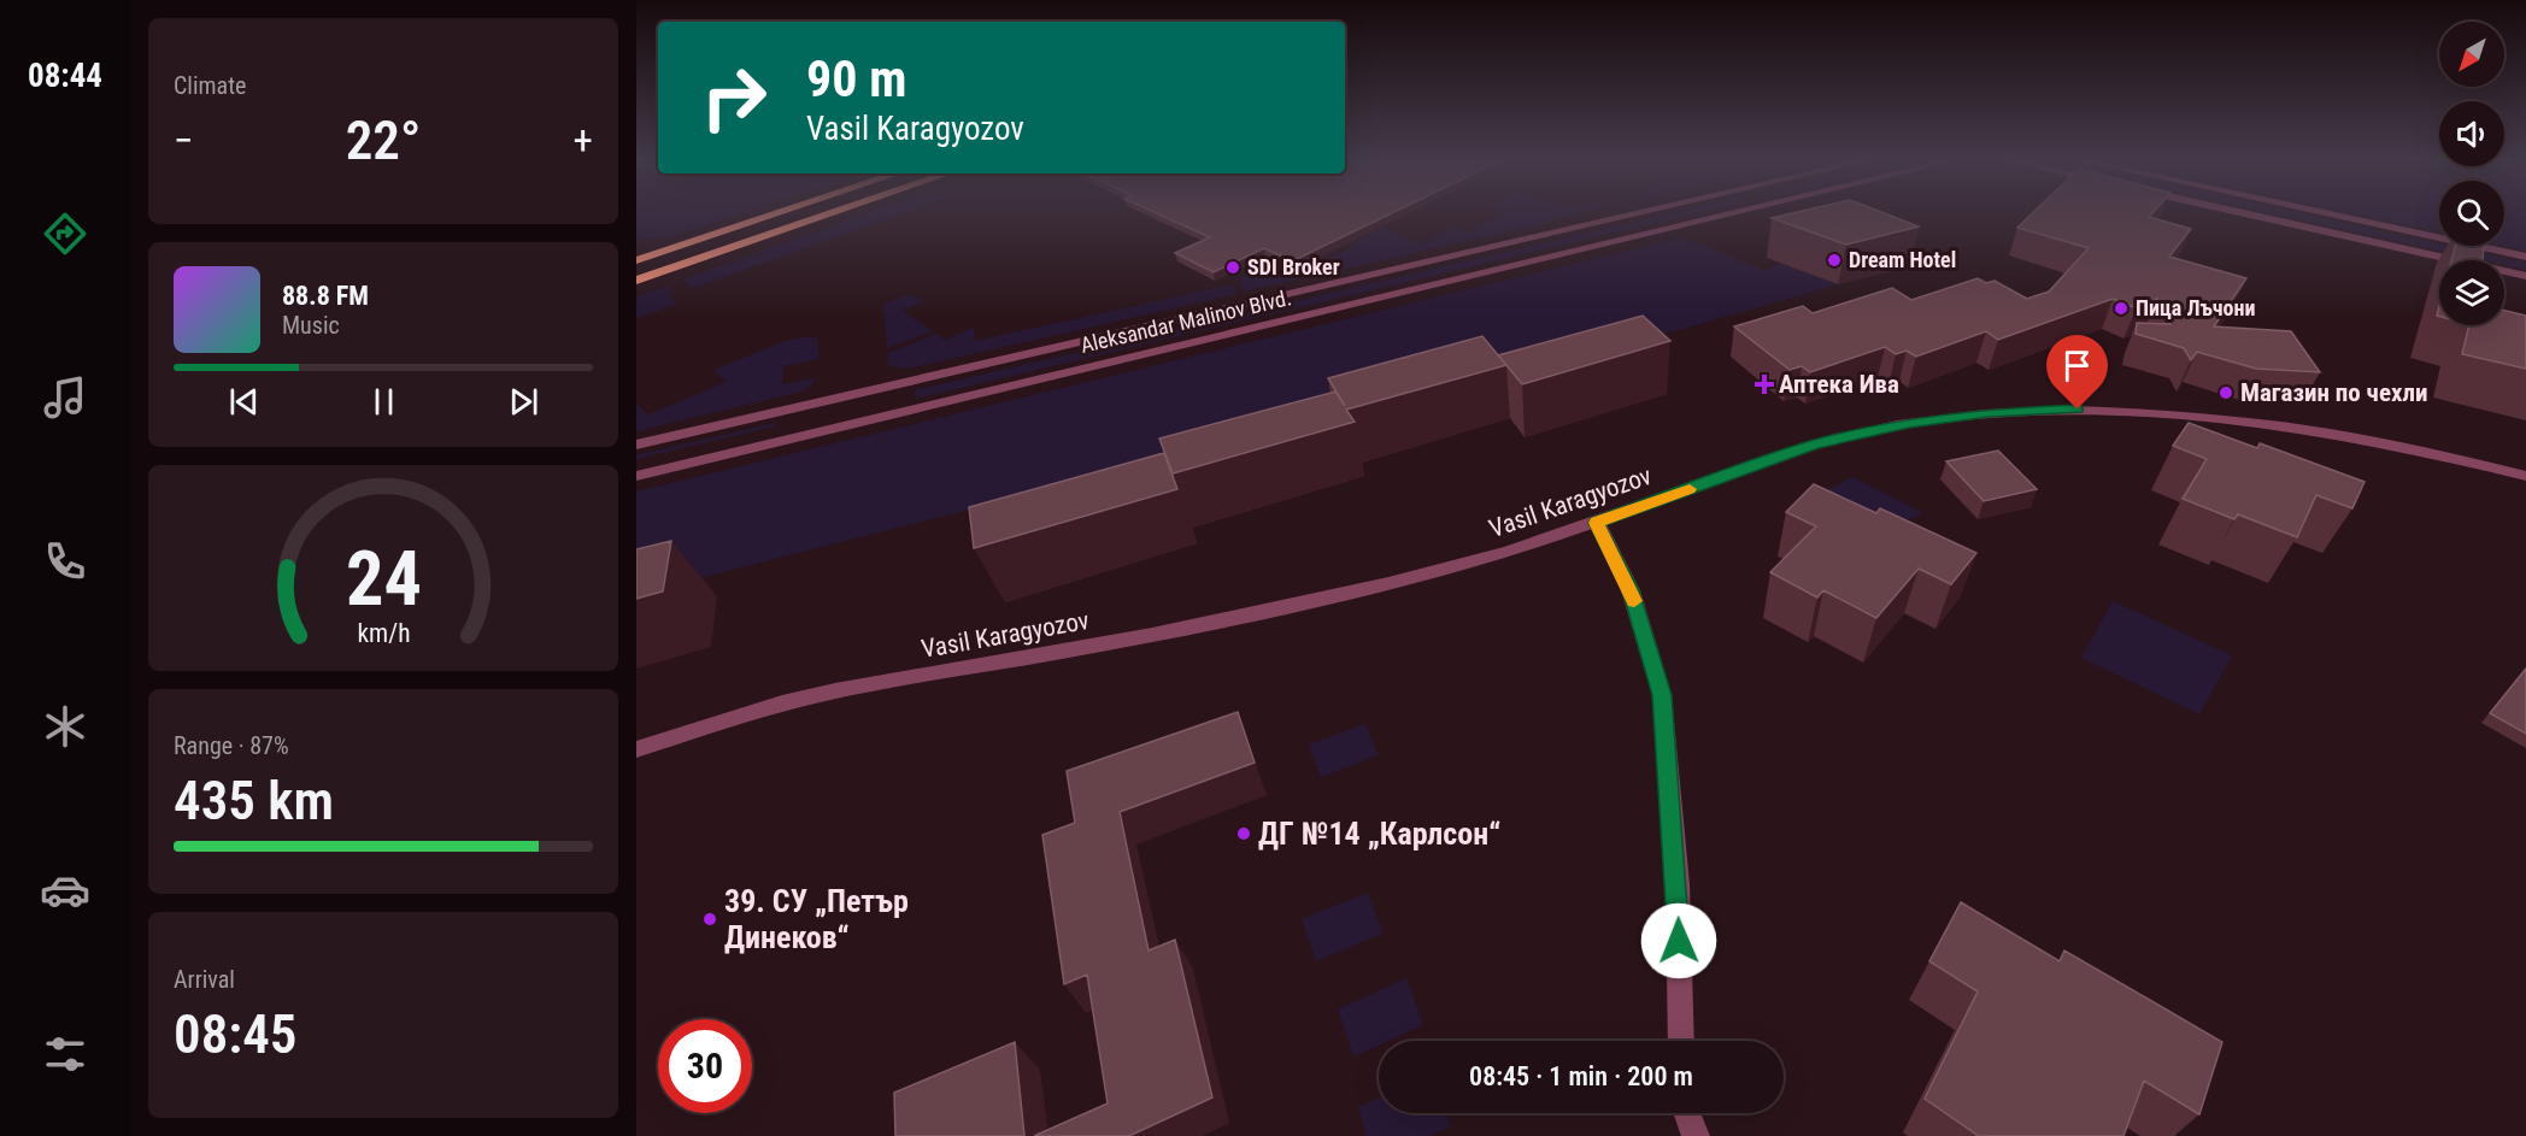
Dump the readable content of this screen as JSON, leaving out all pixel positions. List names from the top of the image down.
{
  "streets": {
    "street": ["Aleksandar Malinov Blvd.", "Vasil Karagyozov"]
  },
  "places": {
    "other": [
      "Dream Hotel",
      "SDI Broker",
      "Пица Лъчони",
      "Магазин по чехли",
      "ДГ №14 „Карлсон“",
      "39. СУ „Петър Динеков“"
    ],
    "health": ["Аптека Ива"]
  },
  "north": "bottom left",
  "page": {
    "tabs": "08:44",
    "tile": [
      "Climate",
      ["Range · 87%", "435 km"],
      ["Arrival", "08:45"]
    ],
    "turn": ["90 m", "Vasil Karagyozov"],
    "heat": ["−", "22°", "+"],
    "song": ["88.8 FM", "Music"],
    "limit": "30",
    "trip": "08:45 · 1 min · 200 m",
    "gauge": ["24", "km/h"]
  }
}
